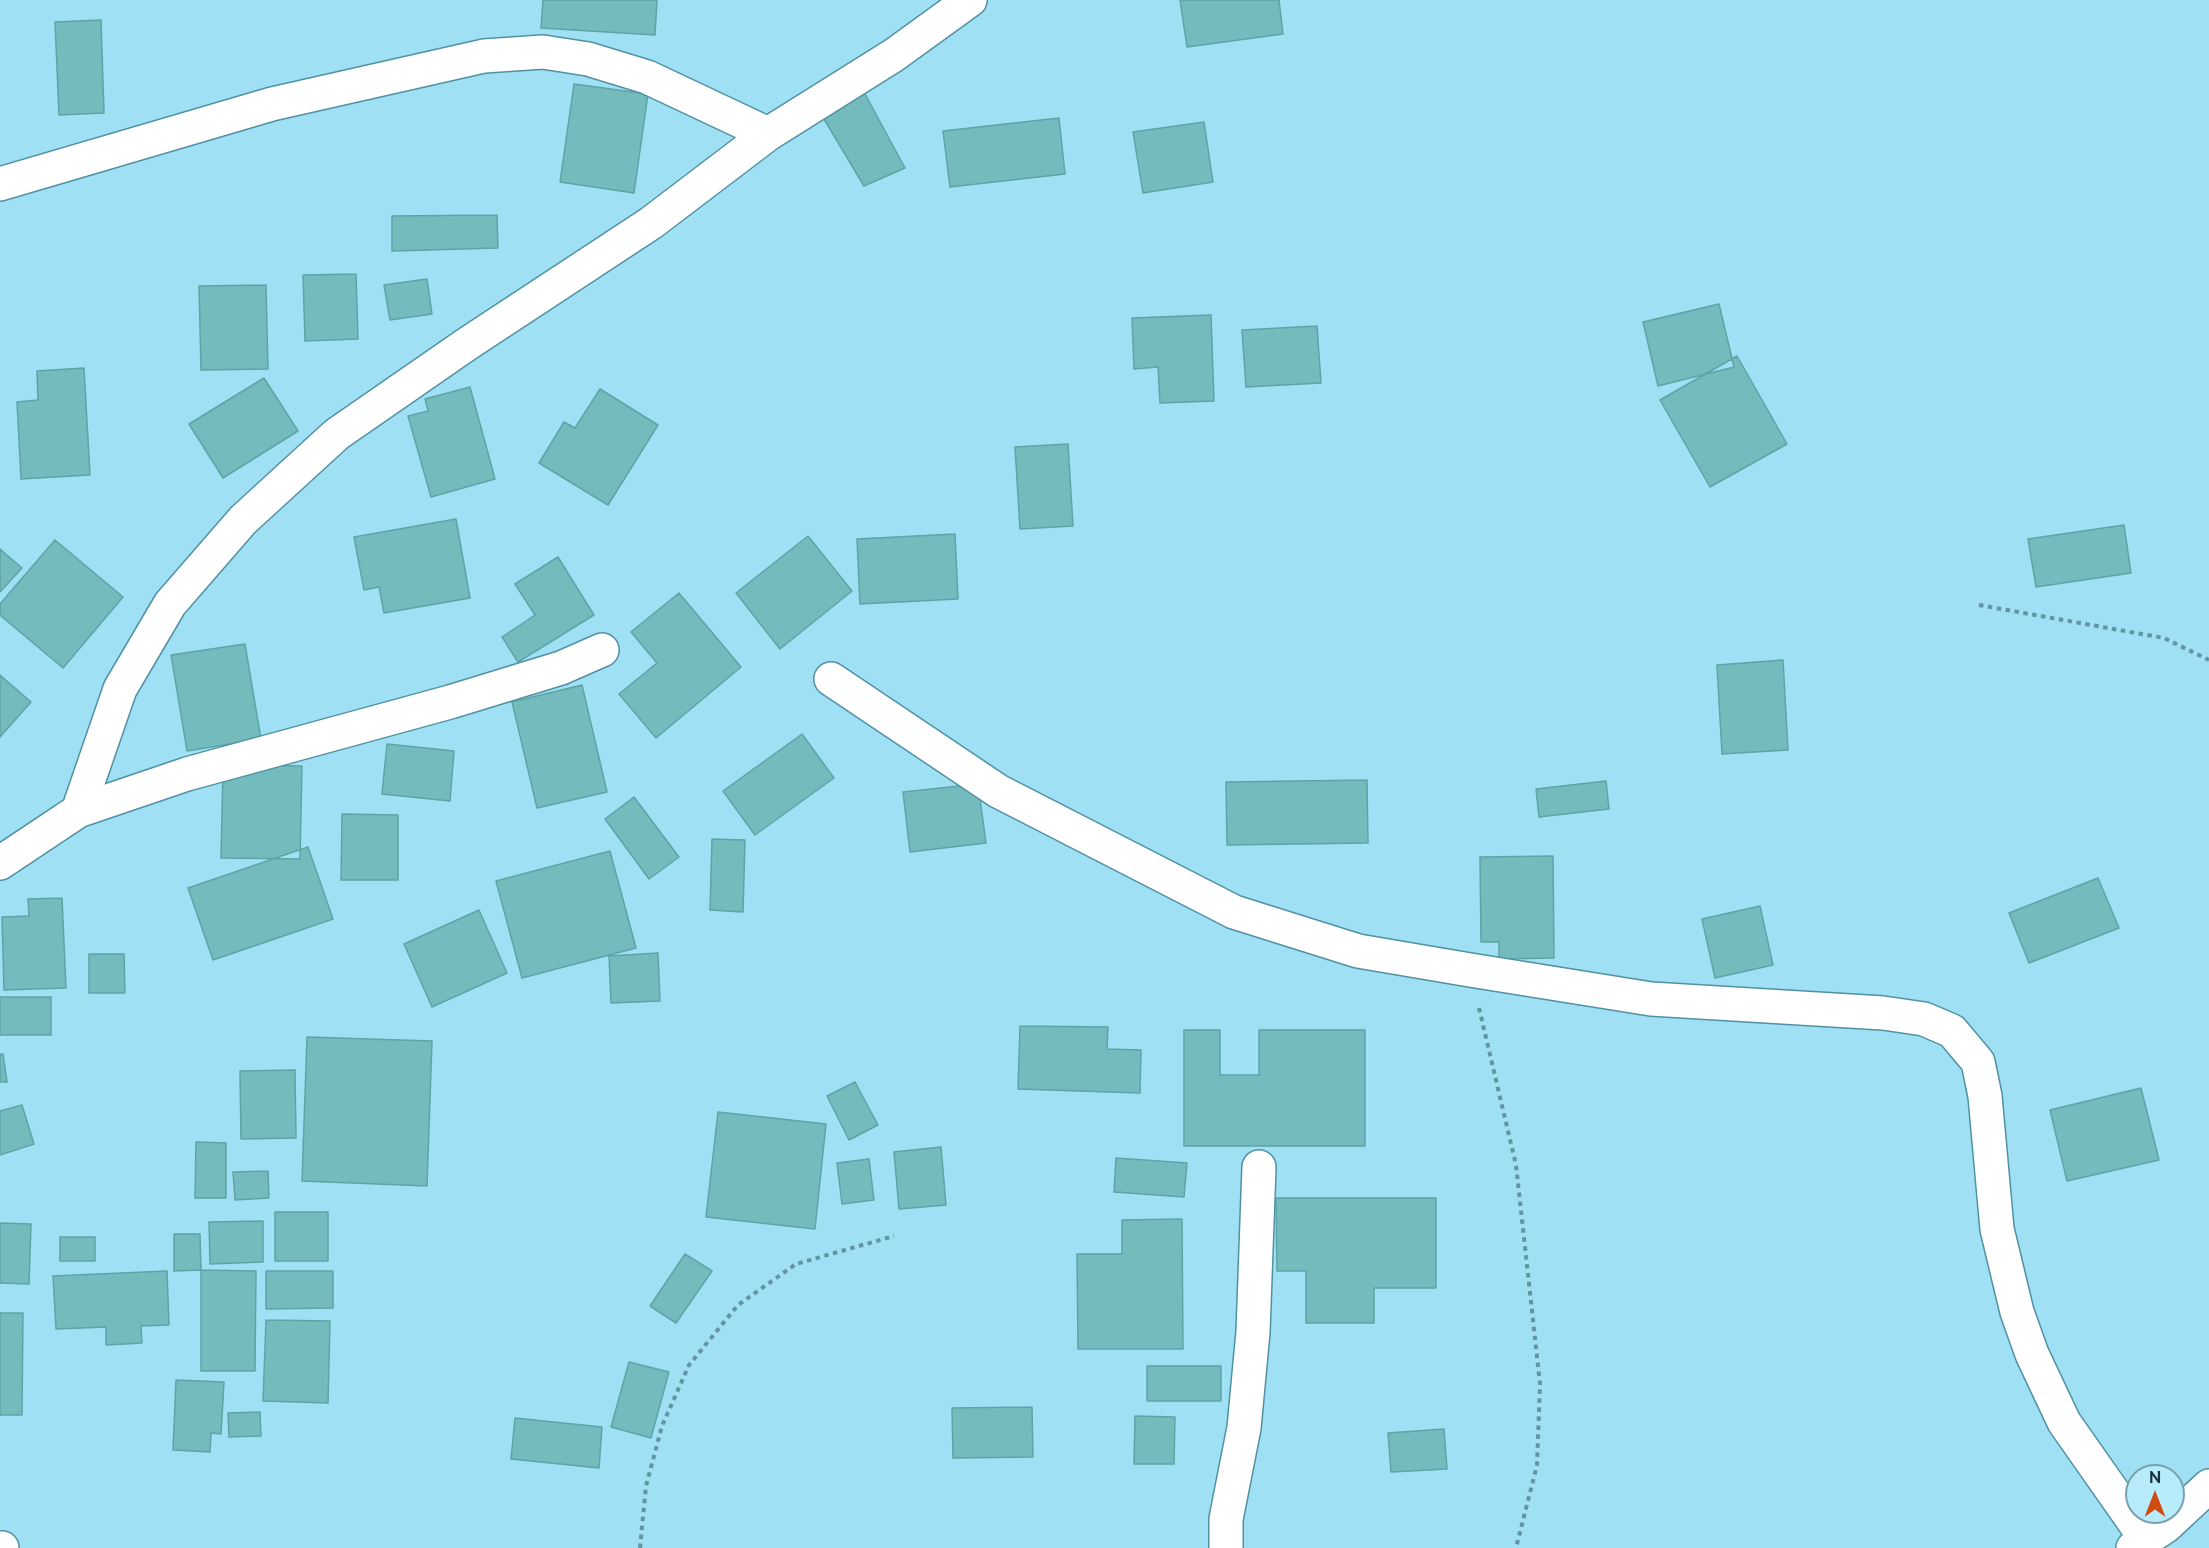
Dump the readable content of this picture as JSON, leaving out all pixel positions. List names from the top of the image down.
{
  "north": "top"
}
